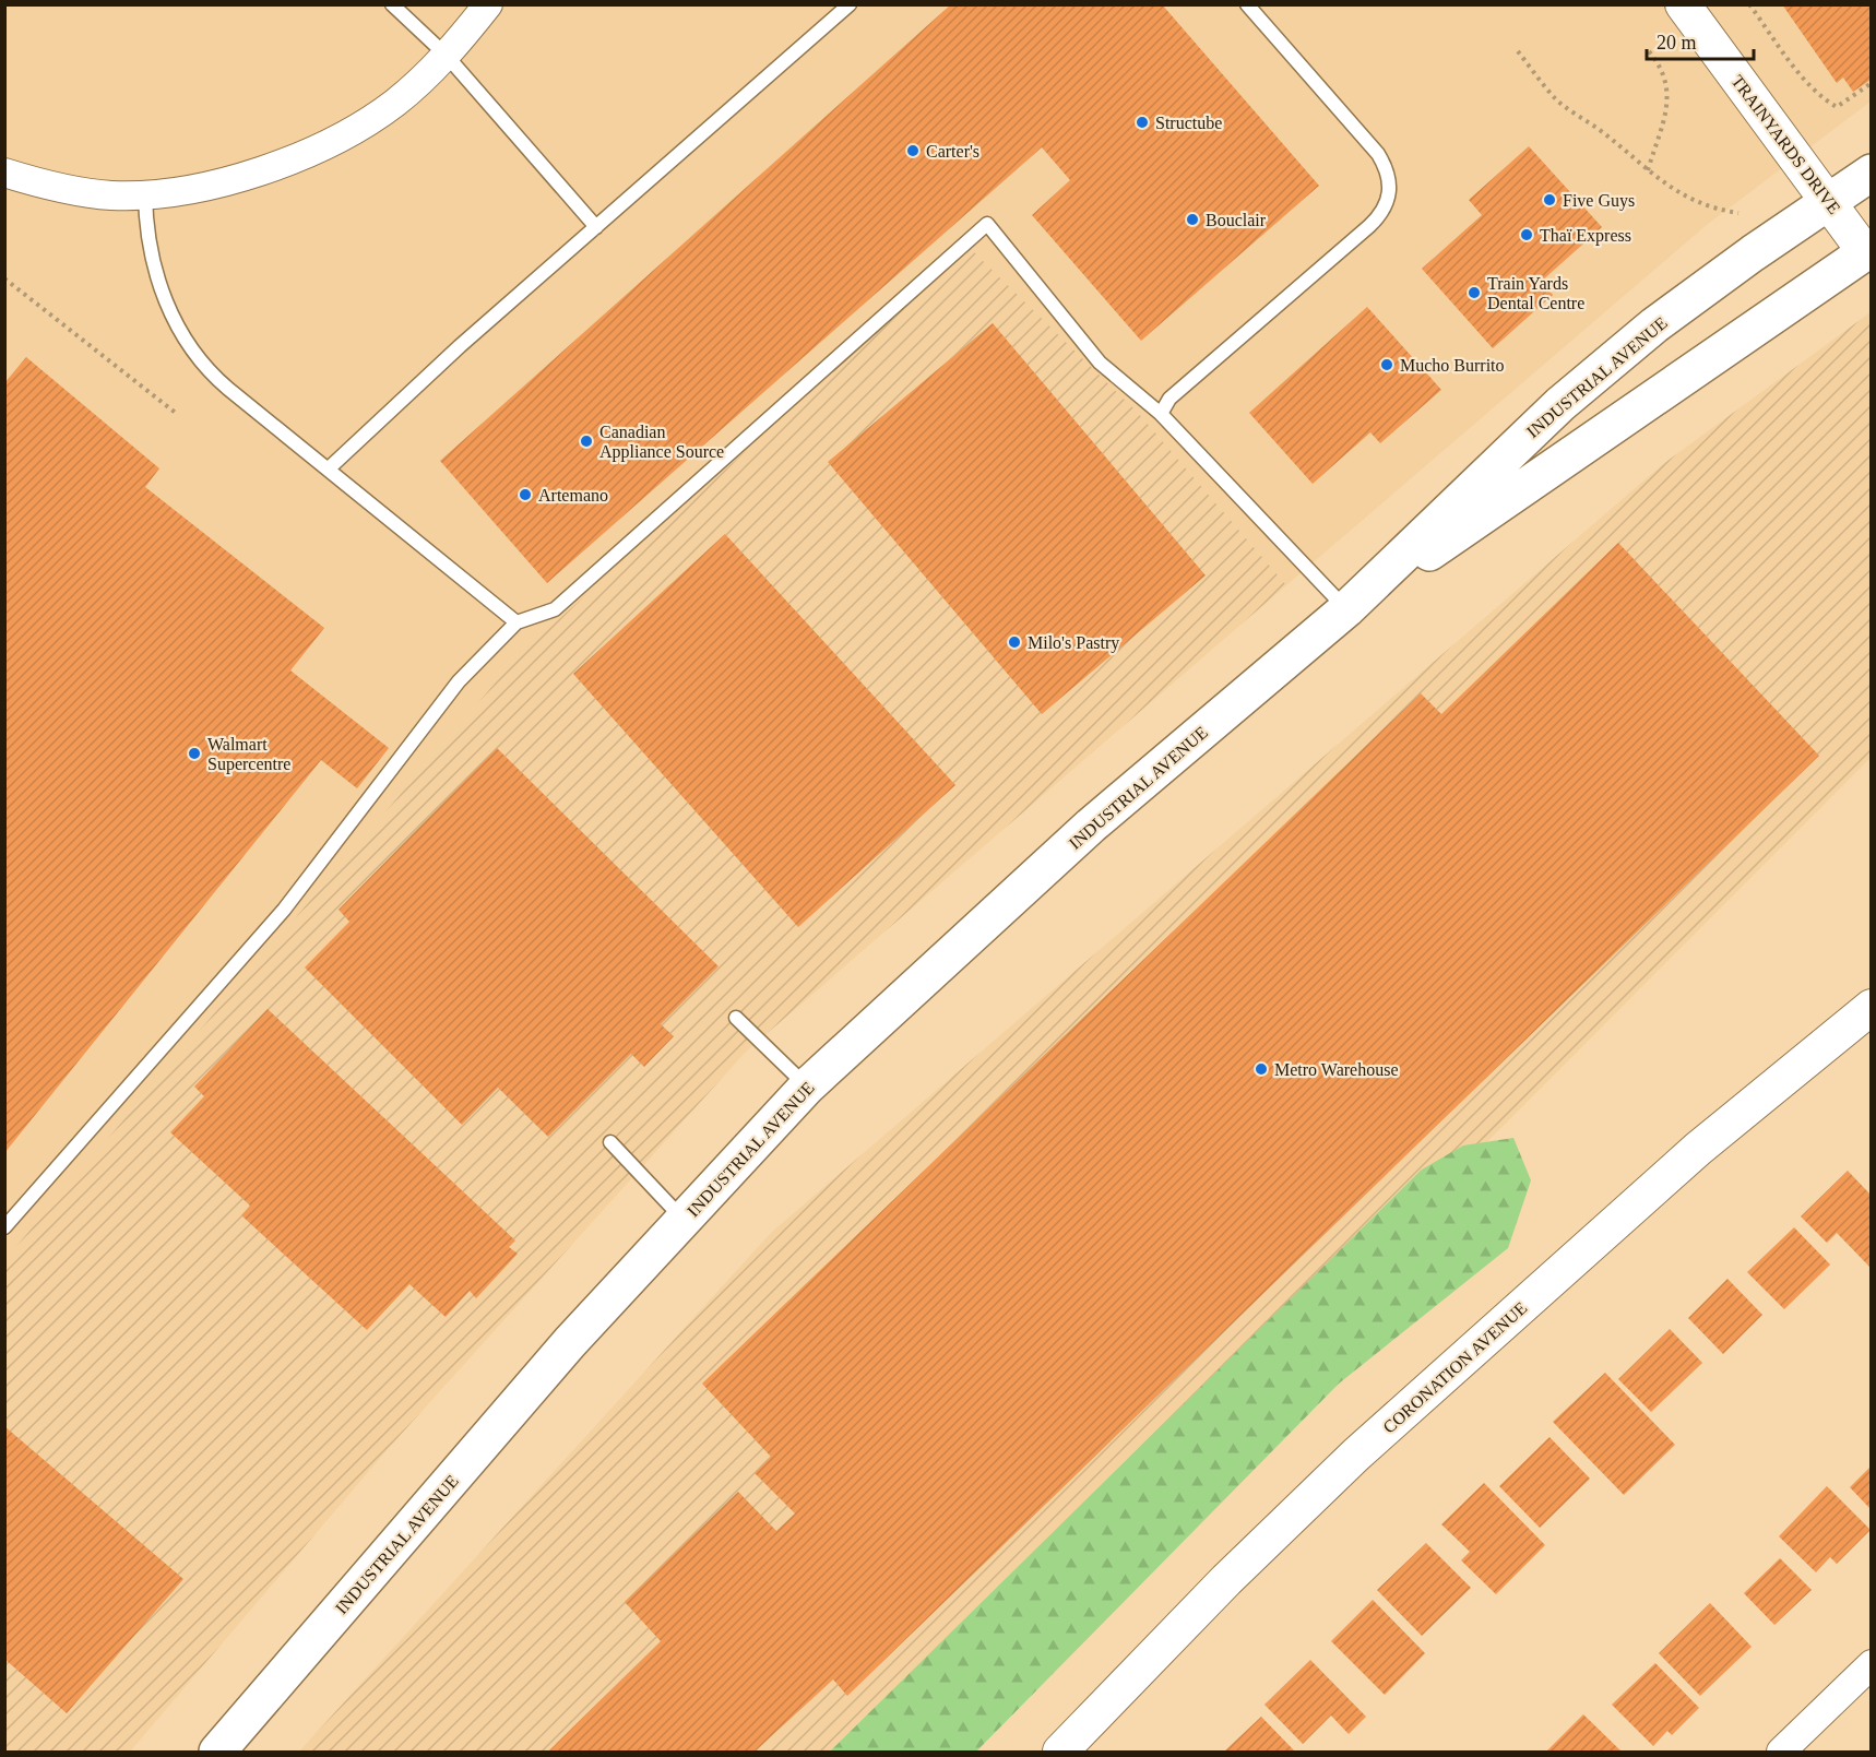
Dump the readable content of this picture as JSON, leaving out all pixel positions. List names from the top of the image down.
{
  "streets": {
    "main road": ["INDUSTRIAL AVENUE"],
    "street": ["TRAINYARDS DRIVE", "CORONATION AVENUE"]
  },
  "crossings": [
    ["TRAINYARDS DRIVE", "INDUSTRIAL AVENUE"]
  ],
  "places": [
    "Structube",
    "Carter's",
    "Five Guys",
    "Bouclair",
    "Thaï Express",
    "Train Yards Dental Centre",
    "Mucho Burrito",
    "Canadian Appliance Source",
    "Artemano",
    "Milo's Pastry",
    "Walmart Supercentre",
    "Metro Warehouse"
  ],
  "scale_bar": "20 m"
}
